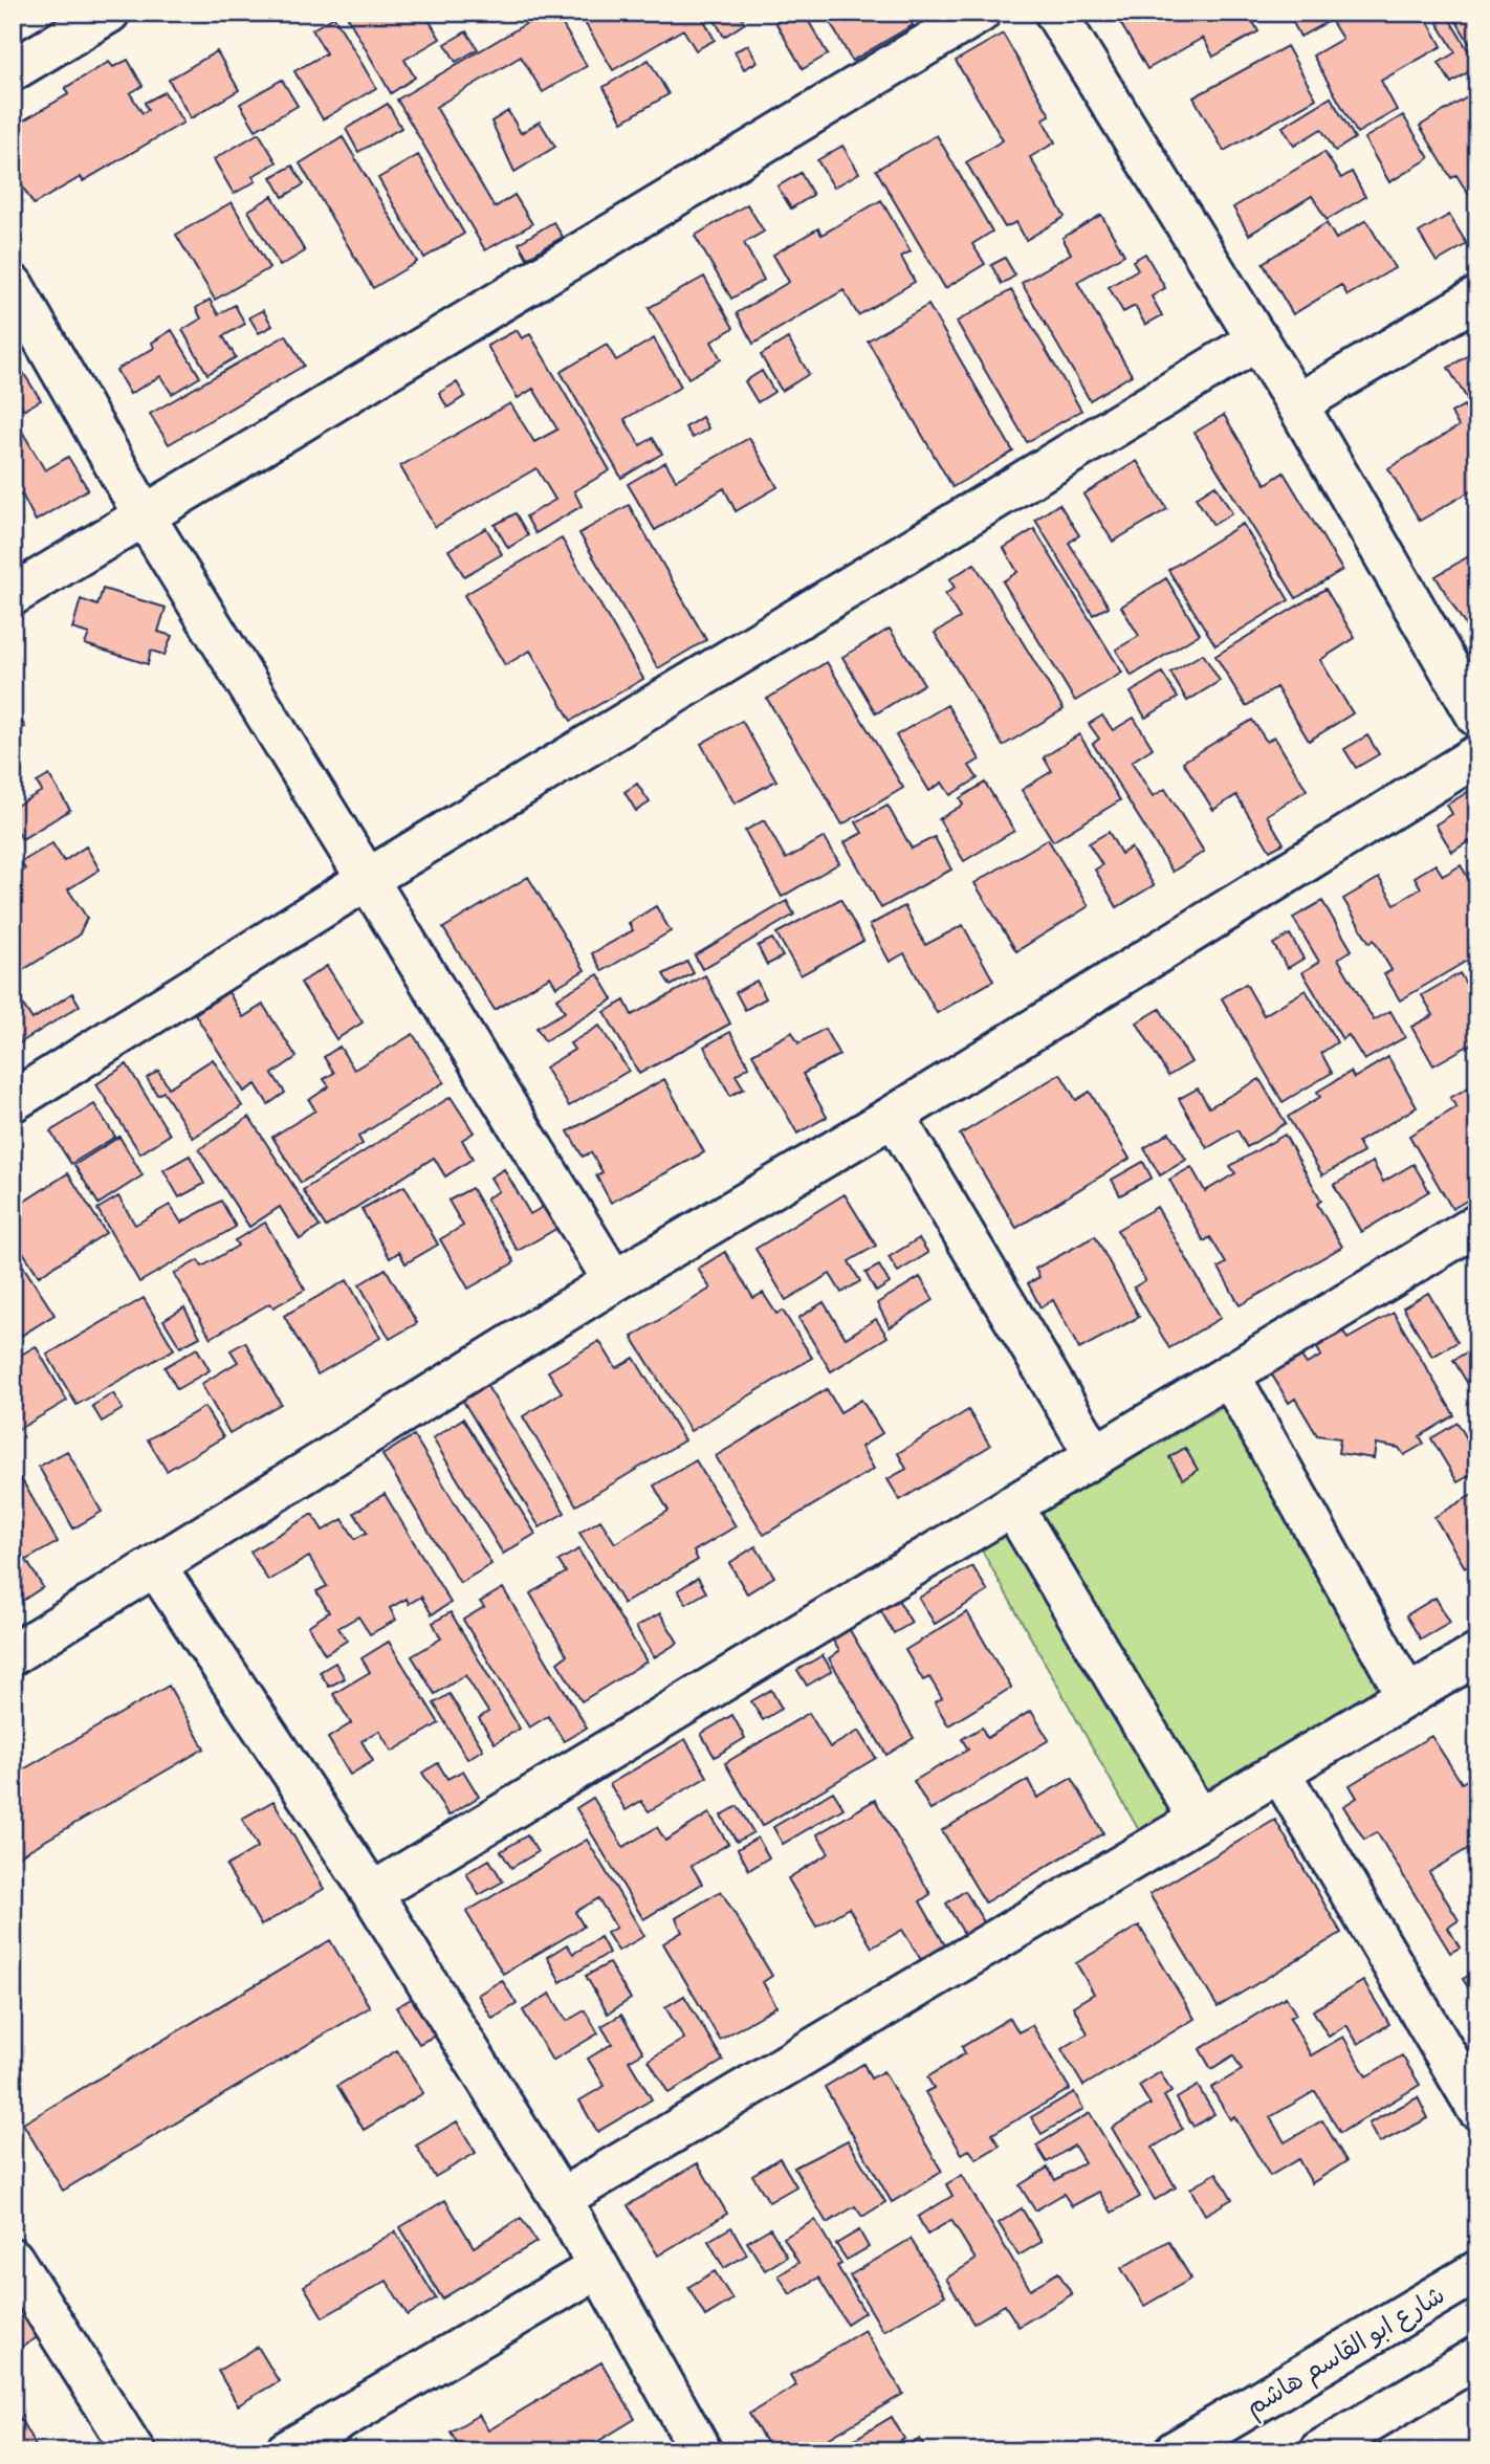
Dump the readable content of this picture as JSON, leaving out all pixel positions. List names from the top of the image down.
{
  "streets": {
    "street": ["شارع ابو القاسم هاشم"]
  }
}
